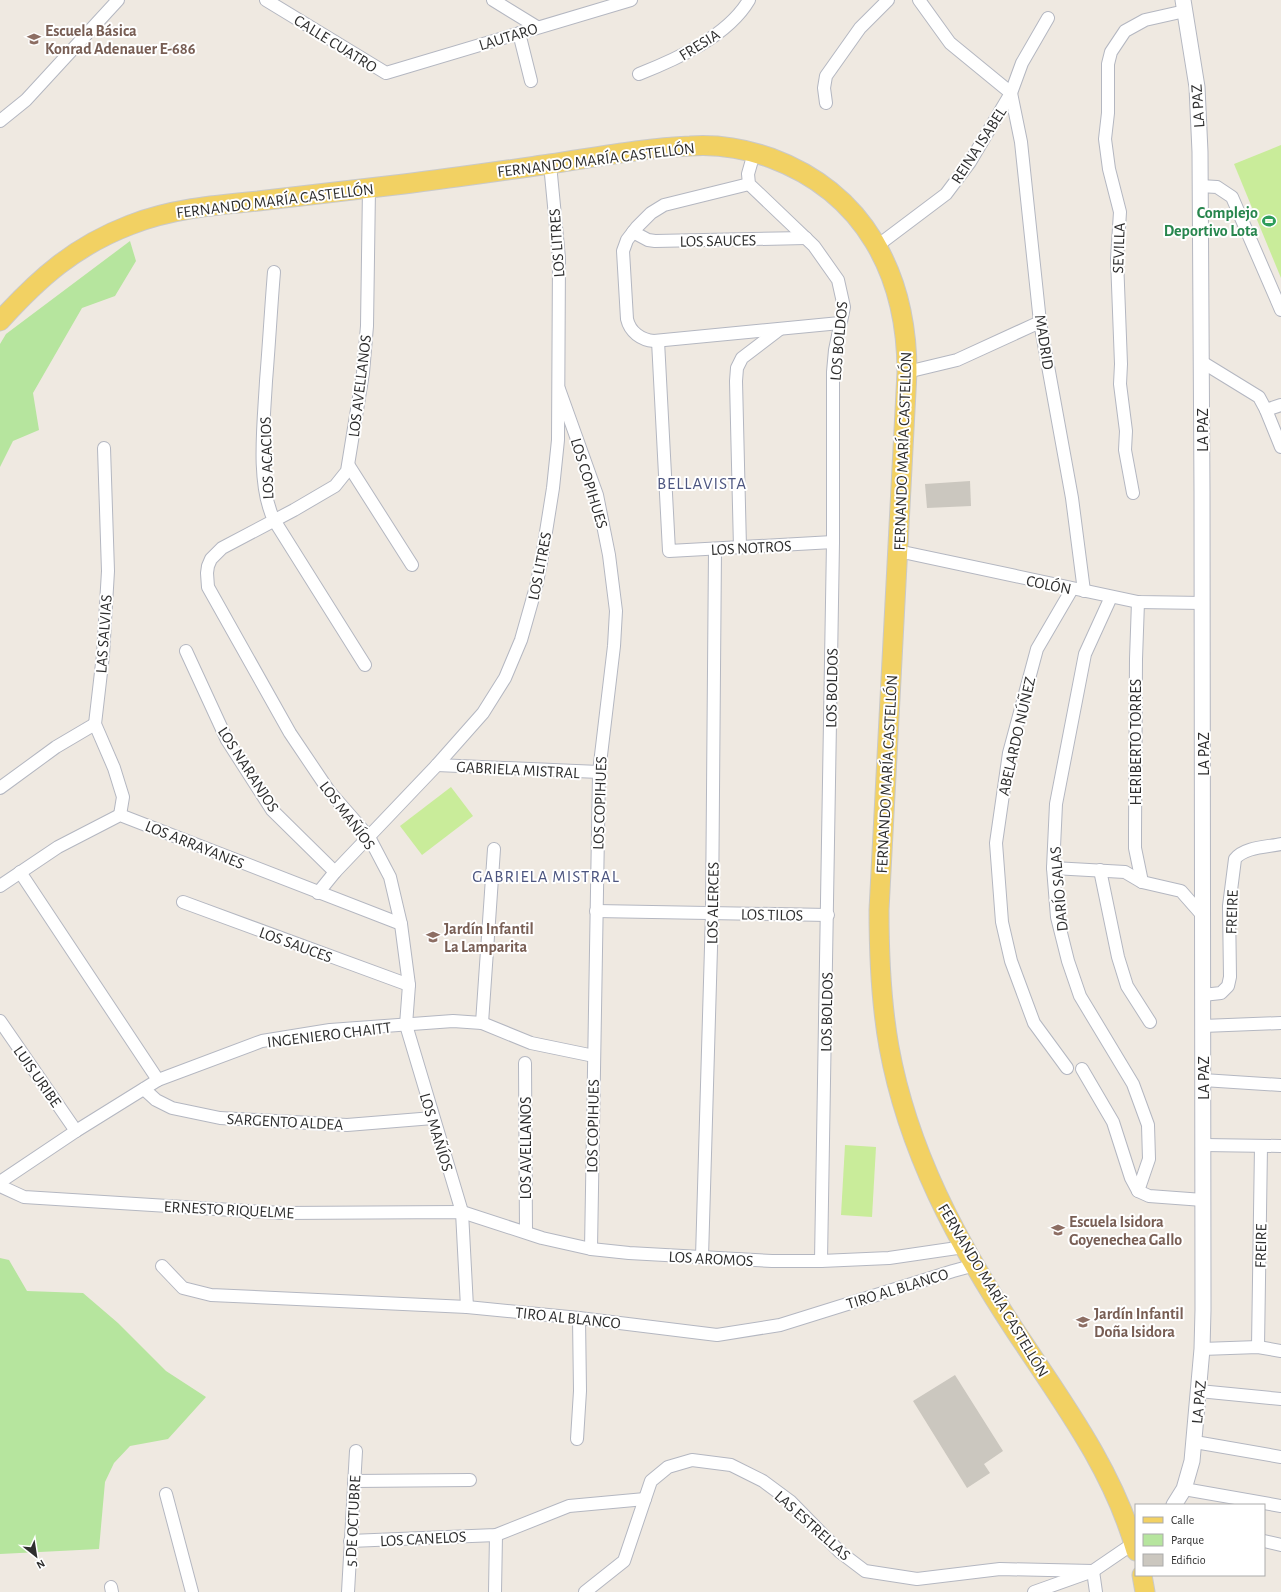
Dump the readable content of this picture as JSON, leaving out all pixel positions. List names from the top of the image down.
{
  "streets": {
    "main road": ["FERNANDO MARÍA CASTELLÓN"],
    "street": [
      "LAUTARO",
      "CALLE CUATRO",
      "FRESIA",
      "LA PAZ",
      "REINA ISABEL",
      "LOS SAUCES",
      "LOS LITRES",
      "SEVILLA",
      "LOS BOLDOS",
      "MADRID",
      "LOS AVELLANOS",
      "LOS ACACIOS",
      "LOS COPIHUES",
      "LOS NOTROS",
      "COLÓN",
      "LAS SALVIAS",
      "ABELARDO NÚÑEZ",
      "HERIBERTO TORRES",
      "LOS NARANJOS",
      "GABRIELA MISTRAL",
      "LOS MAÑÍOS",
      "LOS ARRAYANES",
      "DARÍO SALAS",
      "LOS ALERCES",
      "FREIRE",
      "LOS TILOS",
      "INGENIERO CHAITT",
      "LUIS URIBE",
      "SARGENTO ALDEA",
      "ERNESTO RIQUELME",
      "LOS AROMOS",
      "TIRO AL BLANCO",
      "5 DE OCTUBRE",
      "LAS ESTRELLAS",
      "LOS CANELOS"
    ]
  },
  "crossings": [
    ["LAUTARO", "CALLE CUATRO"],
    ["LA PAZ", "SEVILLA"],
    ["LA PAZ", "COLÓN"],
    ["LA PAZ", "FREIRE"],
    ["REINA ISABEL", "FERNANDO MARÍA CASTELLÓN"],
    ["REINA ISABEL", "MADRID"],
    ["FERNANDO MARÍA CASTELLÓN", "LOS LITRES"],
    ["FERNANDO MARÍA CASTELLÓN", "LOS AVELLANOS"],
    ["FERNANDO MARÍA CASTELLÓN", "COLÓN"],
    ["FERNANDO MARÍA CASTELLÓN", "LOS AROMOS"],
    ["FERNANDO MARÍA CASTELLÓN", "TIRO AL BLANCO"],
    ["LOS SAUCES", "LOS BOLDOS"],
    ["LOS SAUCES", "LOS MAÑÍOS"],
    ["LOS LITRES", "LOS COPIHUES"],
    ["LOS LITRES", "LOS NARANJOS"],
    ["LOS LITRES", "GABRIELA MISTRAL"],
    ["LOS LITRES", "LOS MAÑÍOS"],
    ["LOS LITRES", "LOS ARRAYANES"],
    ["LOS BOLDOS", "LOS NOTROS"],
    ["LOS BOLDOS", "LOS TILOS"],
    ["LOS BOLDOS", "LOS AROMOS"],
    ["MADRID", "COLÓN"],
    ["MADRID", "ABELARDO NÚÑEZ"],
    ["LOS AVELLANOS", "LOS MAÑÍOS"],
    ["LOS AVELLANOS", "LOS AROMOS"],
    ["LOS ACACIOS", "LOS MAÑÍOS"],
    ["LOS COPIHUES", "GABRIELA MISTRAL"],
    ["LOS COPIHUES", "LOS TILOS"],
    ["LOS COPIHUES", "INGENIERO CHAITT"],
    ["LOS COPIHUES", "LOS AROMOS"],
    ["LOS NOTROS", "LOS ALERCES"],
    ["COLÓN", "ABELARDO NÚÑEZ"],
    ["COLÓN", "HERIBERTO TORRES"],
    ["COLÓN", "DARÍO SALAS"],
    ["LAS SALVIAS", "LOS ARRAYANES"],
    ["LOS MAÑÍOS", "LOS ARRAYANES"],
    ["LOS MAÑÍOS", "INGENIERO CHAITT"],
    ["LOS MAÑÍOS", "SARGENTO ALDEA"],
    ["LOS MAÑÍOS", "ERNESTO RIQUELME"],
    ["LOS MAÑÍOS", "LOS AROMOS"],
    ["LOS MAÑÍOS", "TIRO AL BLANCO"],
    ["LOS ALERCES", "LOS TILOS"],
    ["LOS ALERCES", "LOS AROMOS"],
    ["INGENIERO CHAITT", "LUIS URIBE"],
    ["INGENIERO CHAITT", "SARGENTO ALDEA"],
    ["INGENIERO CHAITT", "ERNESTO RIQUELME"],
    ["ERNESTO RIQUELME", "LOS AROMOS"],
    ["5 DE OCTUBRE", "LOS CANELOS"],
    ["LAS ESTRELLAS", "LOS CANELOS"]
  ],
  "districts": ["BELLAVISTA", "GABRIELA MISTRAL"],
  "places": {
    "school or university": [
      "Escuela Básica Konrad Adenauer E-686",
      "Jardín Infantil La Lamparita",
      "Escuela Isidora Goyenechea Gallo",
      "Jardín Infantil Doña Isidora"
    ],
    "sports": ["Complejo Deportivo Lota"]
  },
  "legend": ["Calle", "Parque", "Edificio"],
  "north": "bottom right"
}
